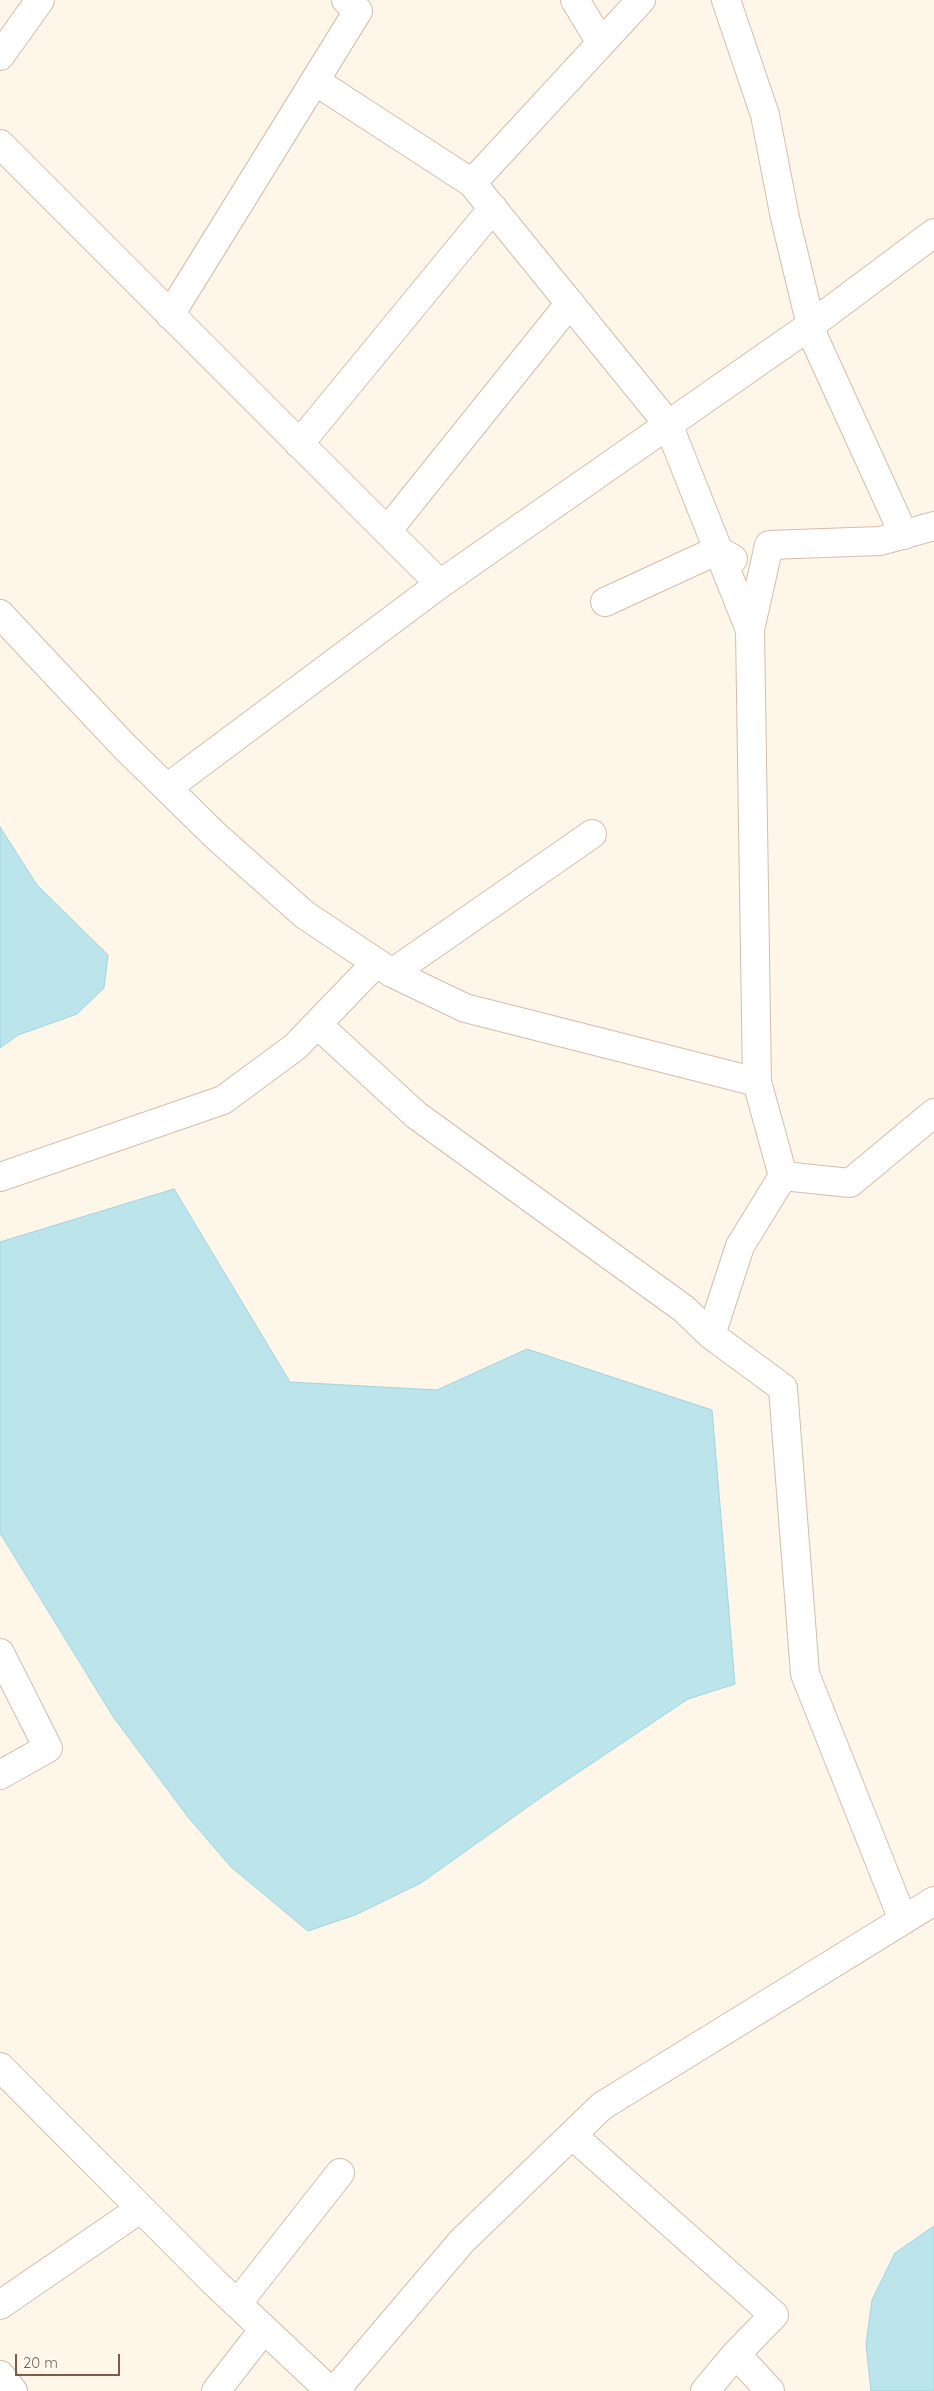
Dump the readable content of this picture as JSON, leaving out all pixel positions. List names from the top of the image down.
{
  "scale_bar": "20 m"
}
